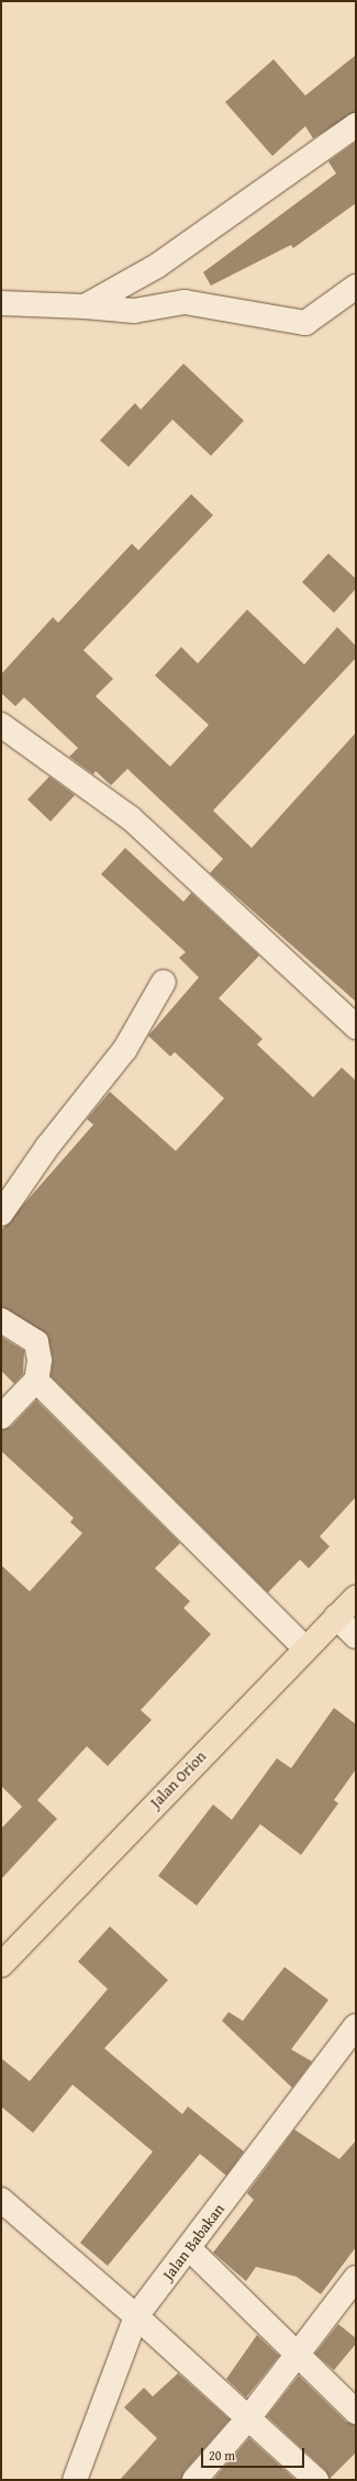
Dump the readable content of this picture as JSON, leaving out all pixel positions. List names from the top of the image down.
{
  "streets": {
    "highway": ["Jalan Orion"],
    "street": ["Jalan Babakan"]
  },
  "scale_bar": "20 m"
}
